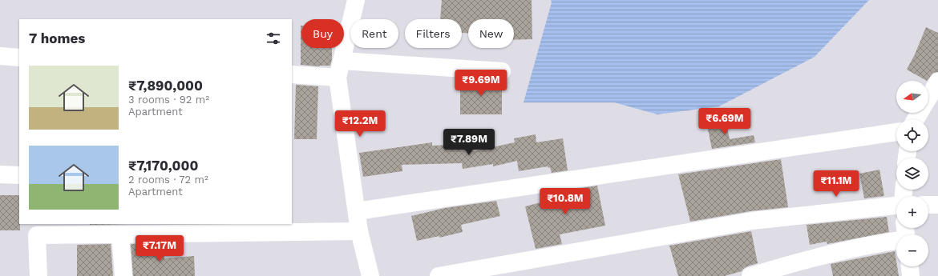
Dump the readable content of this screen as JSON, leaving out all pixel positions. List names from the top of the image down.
{
  "north": "left",
  "page": {
    "chip": [
      "Buy",
      "Rent",
      "Filters",
      "New"
    ],
    "heading": "7 homes",
    "list": [
      {
        "name": "₹7,890,000",
        "note": "3 rooms · 92 m² · Apartment"
      },
      {
        "name": "₹7,170,000",
        "note": "2 rooms · 72 m² · Apartment"
      }
    ],
    "price": [
      "₹9.69M",
      "₹6.69M",
      "₹12.2M",
      "₹7.89M",
      "₹11.1M",
      "₹10.8M",
      "₹7.17M"
    ],
    "map_buttons": ["+", "−"]
  }
}
